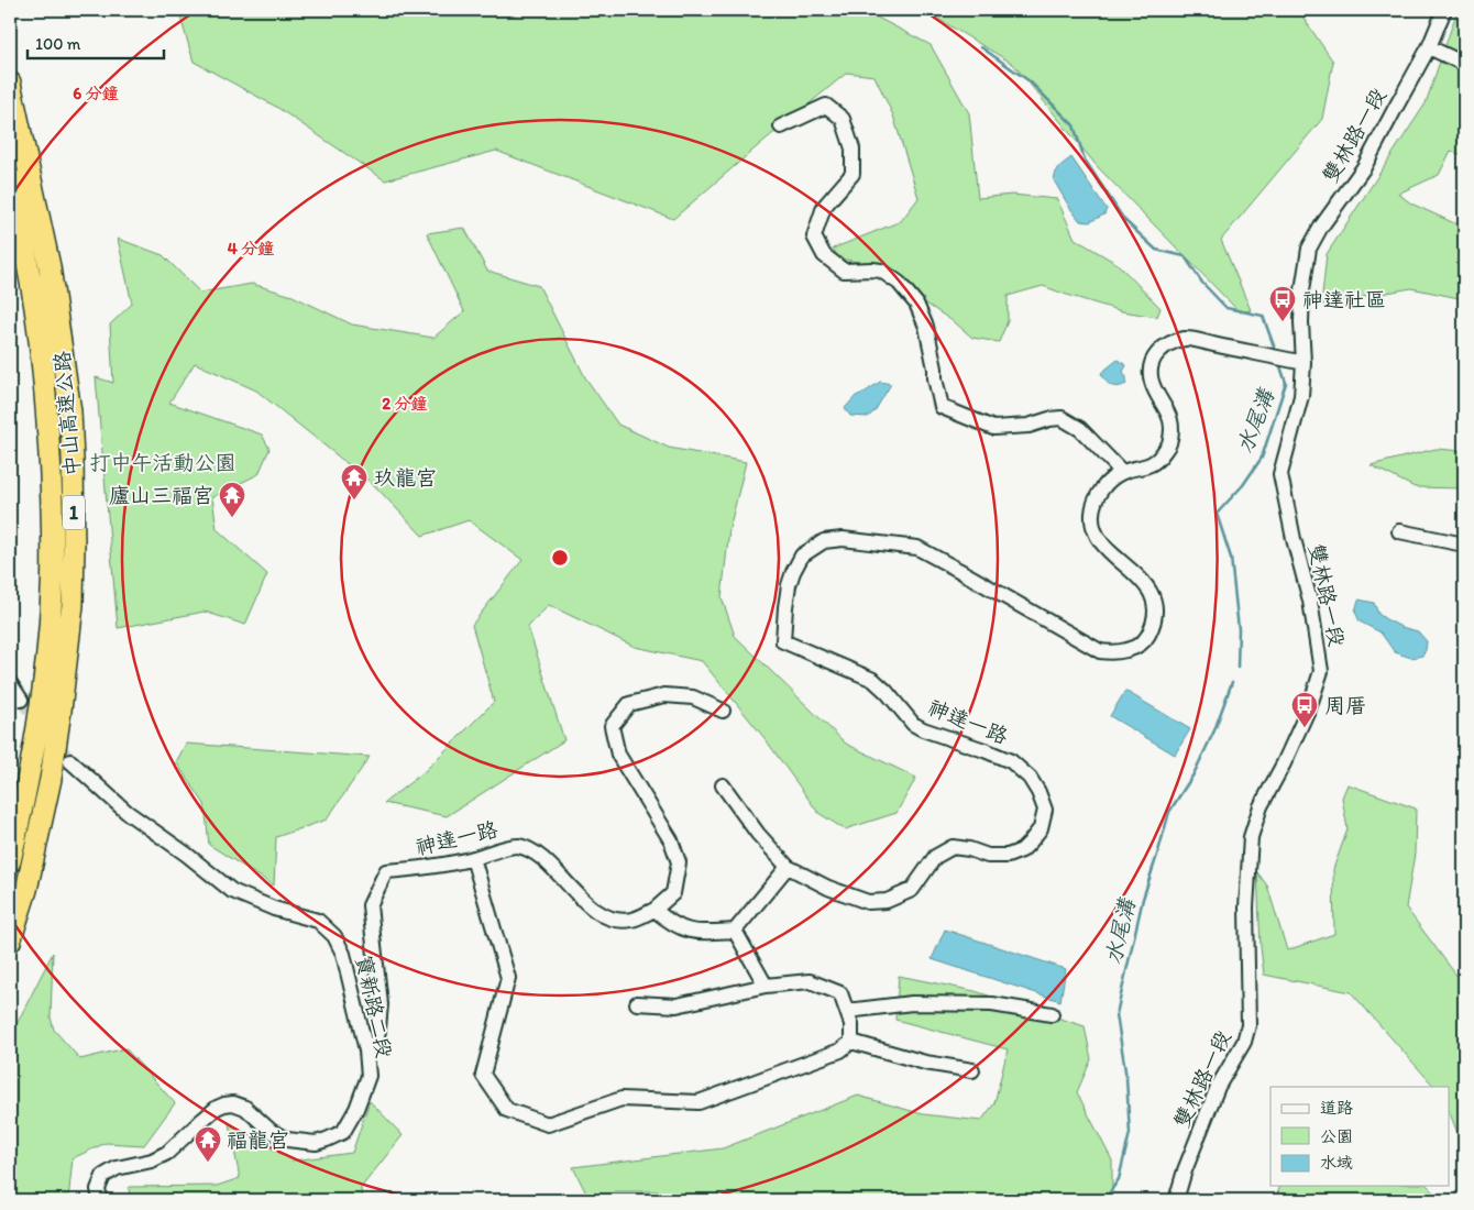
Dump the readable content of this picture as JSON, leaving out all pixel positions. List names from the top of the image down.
{
  "streets": {
    "highway": ["中山高速公路", "1"],
    "street": ["雙林路一段", "神達一路", "寶新路二段"]
  },
  "crossings": [
    ["雙林路一段", "神達一路"],
    ["神達一路", "寶新路二段"]
  ],
  "water": ["水尾溝"],
  "parks": ["打中午活動公園"],
  "places": {
    "bus stop": ["神達社區", "周厝"],
    "temple": ["玖龍宮", "廬山三福宫", "福龍宮"]
  },
  "legend": ["道路", "公園", "水域"],
  "scale_bar": "100 m",
  "rings": ["6 分鐘", "4 分鐘", "2 分鐘"]
}
